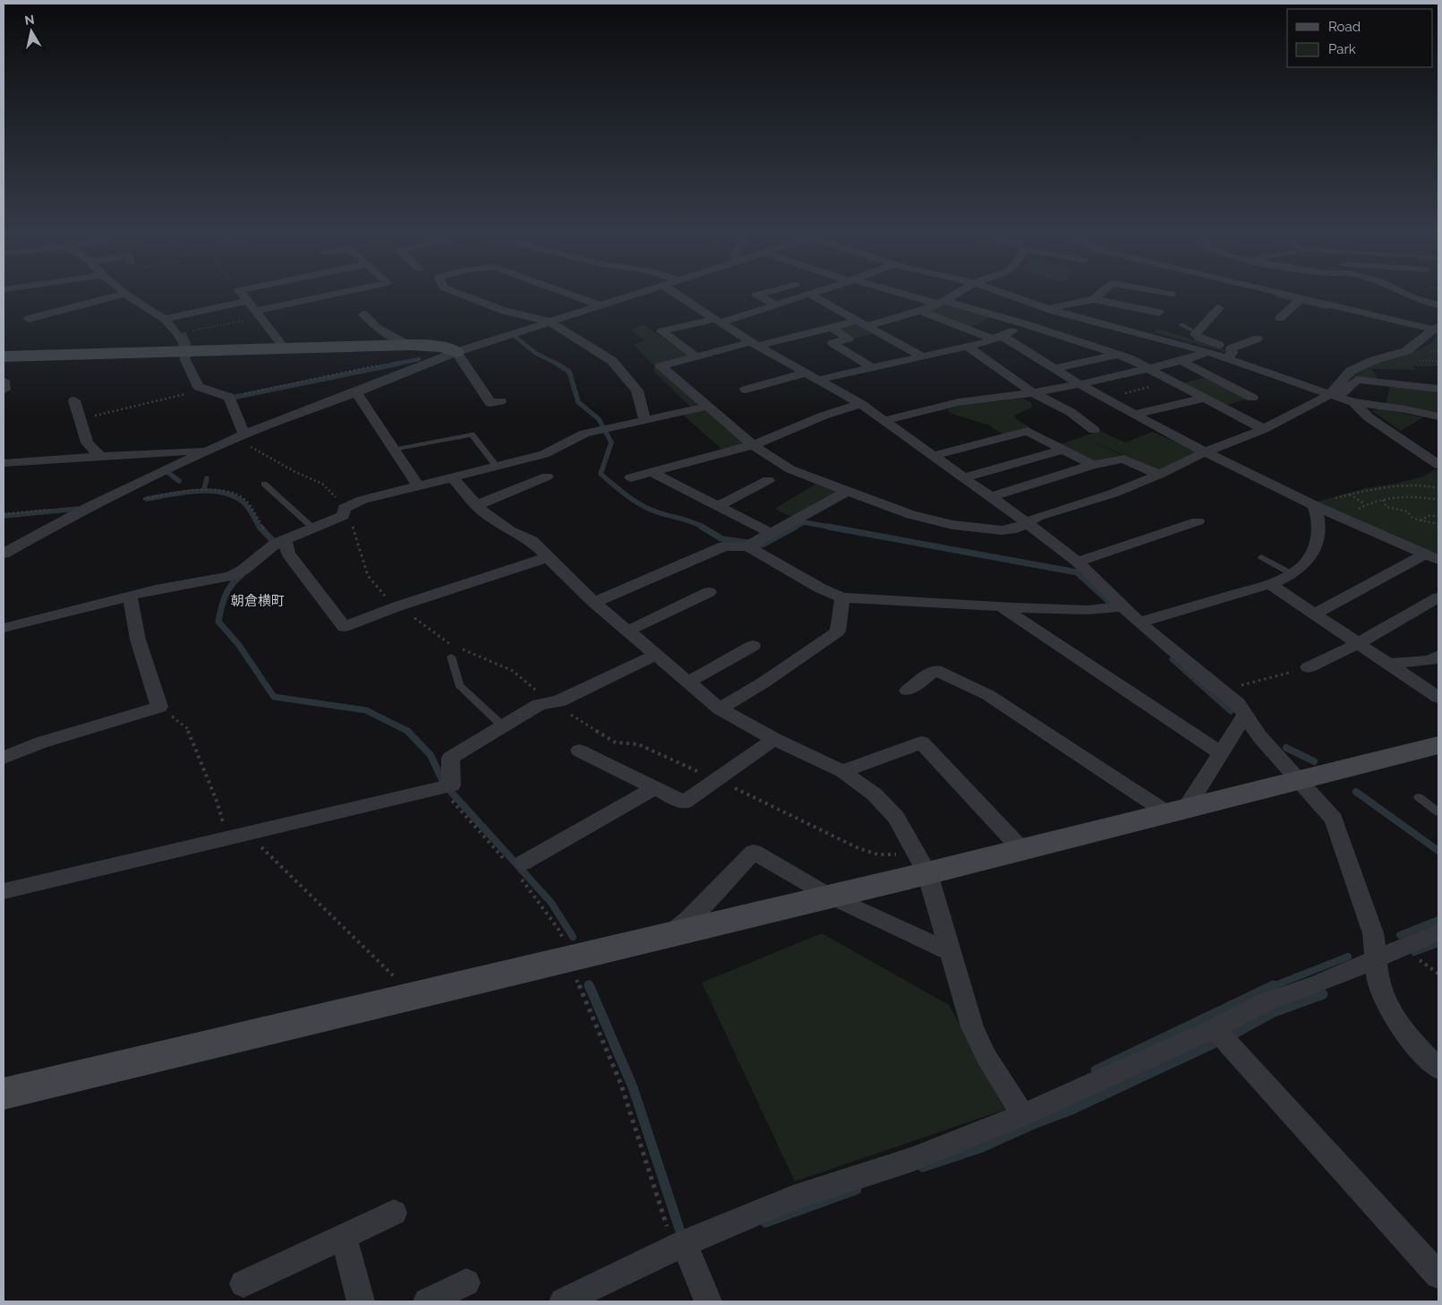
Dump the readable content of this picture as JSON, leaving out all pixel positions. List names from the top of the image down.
{
  "districts": ["朝倉横町"],
  "legend": ["Road", "Park"],
  "north": "top"
}
